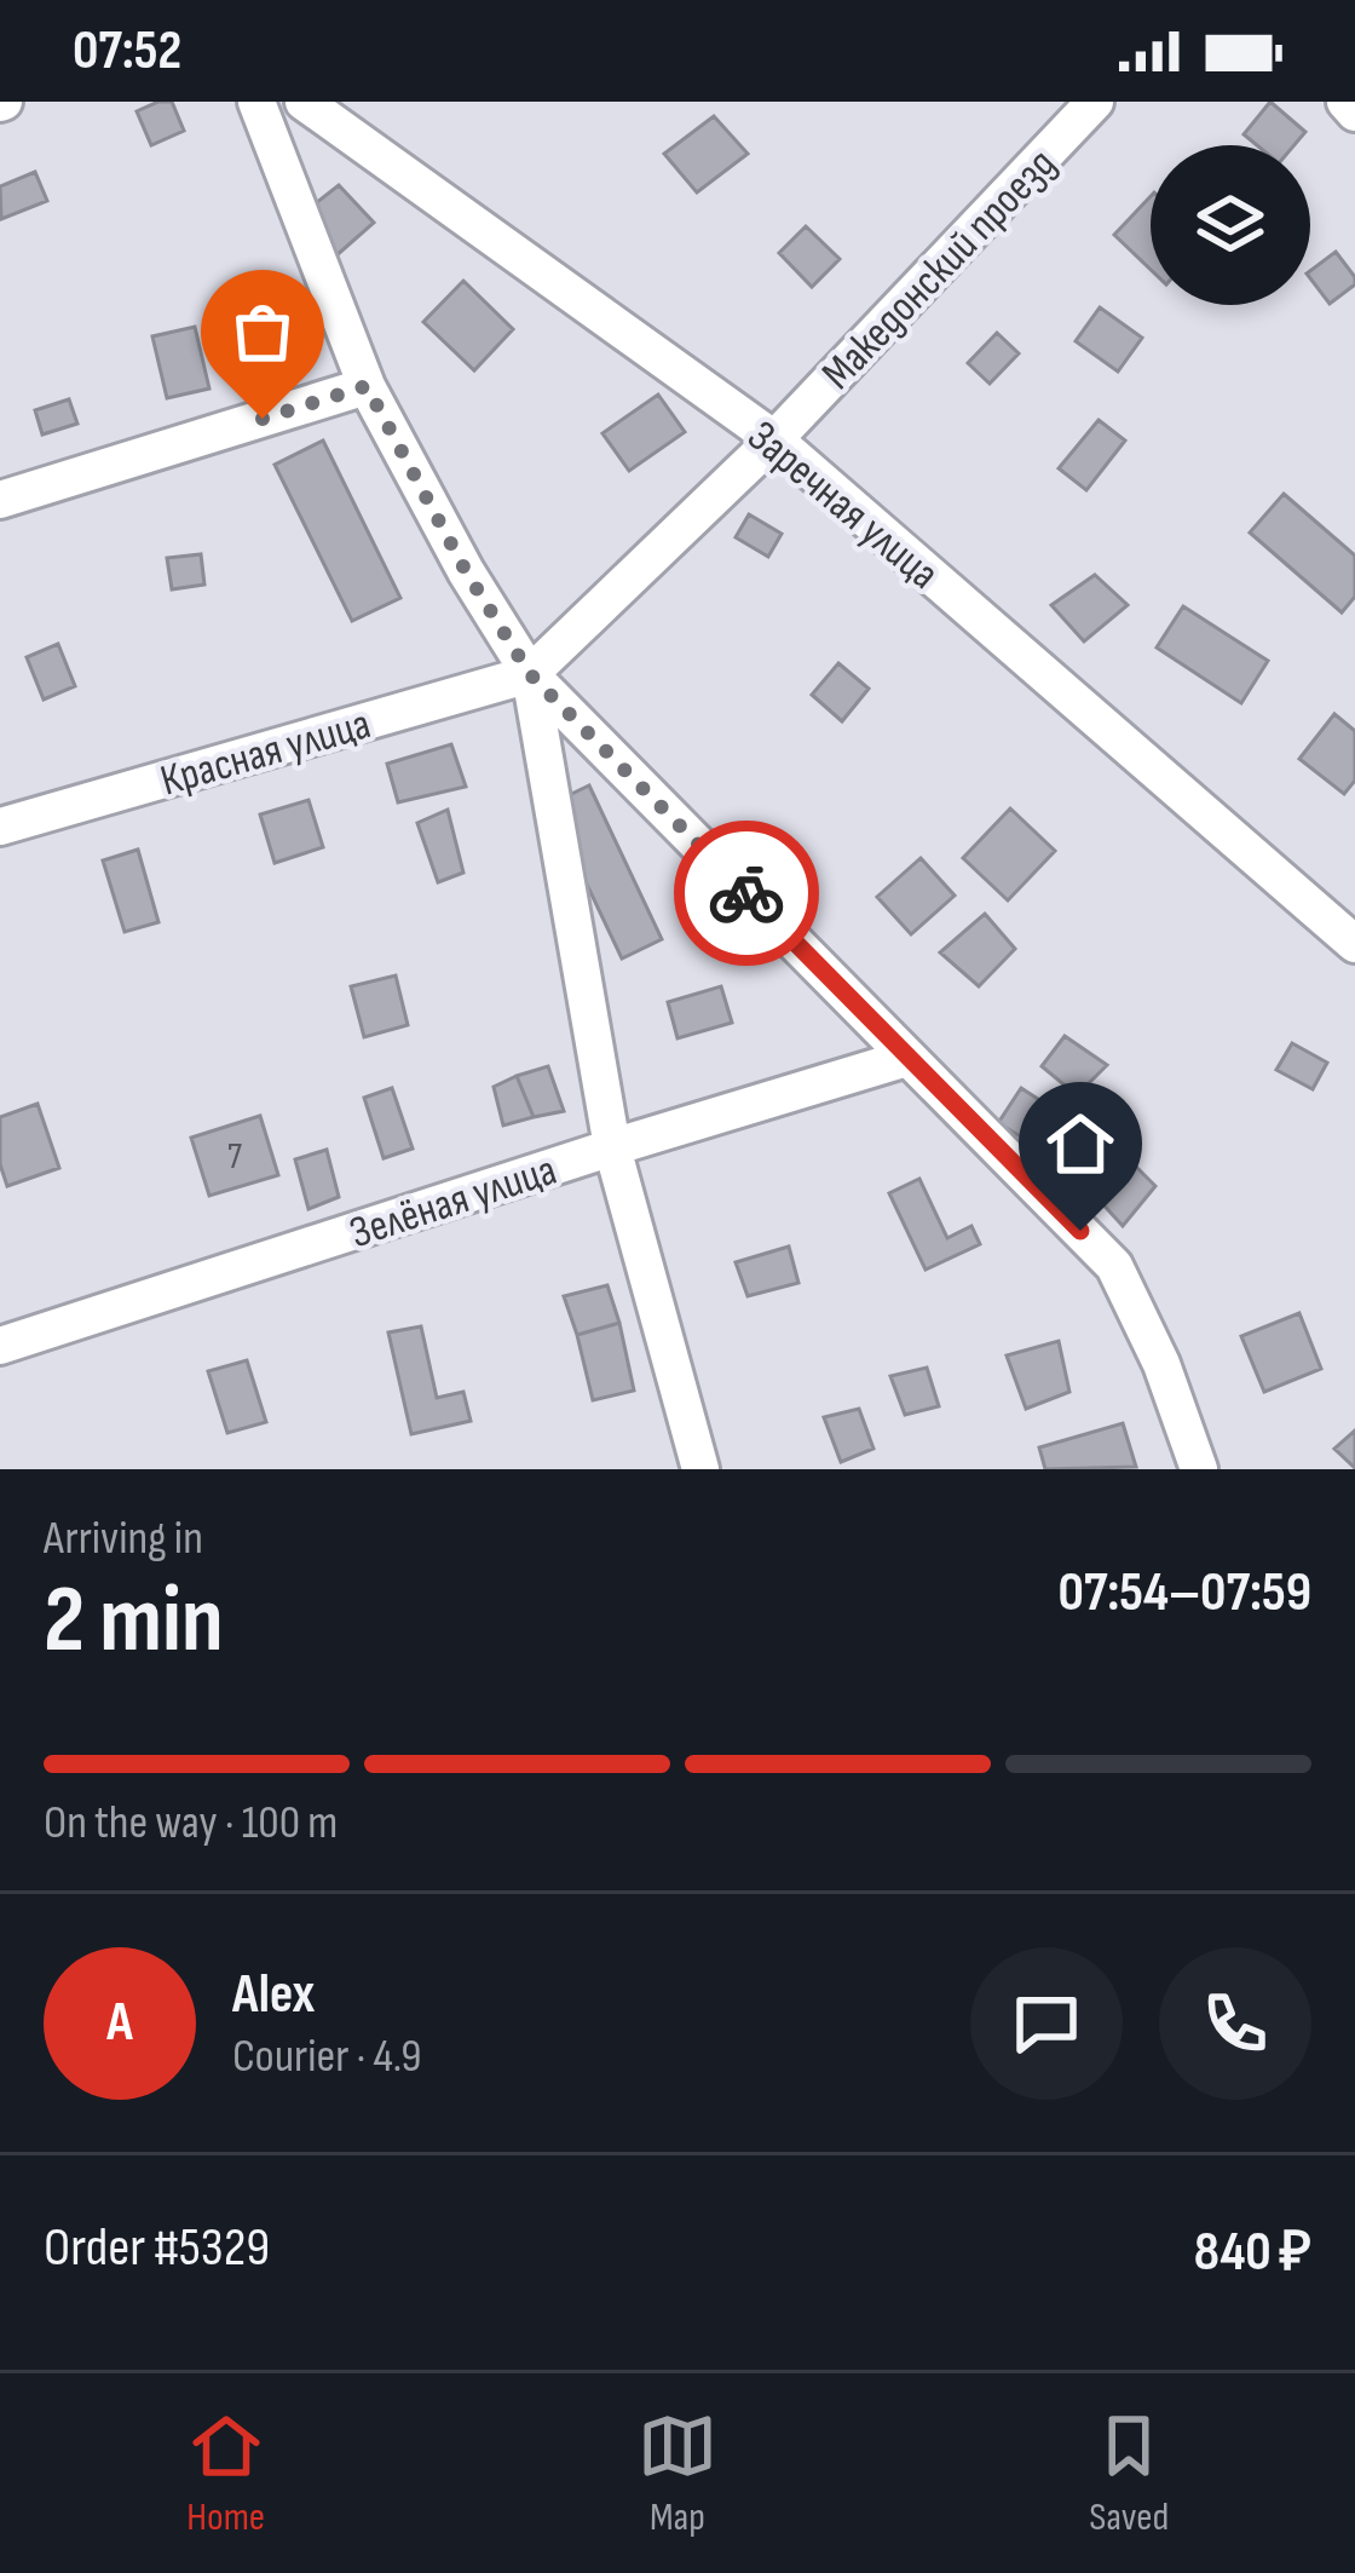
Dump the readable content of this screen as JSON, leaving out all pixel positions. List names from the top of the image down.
{
  "streets": {
    "street": [
      "Македонский проезд",
      "Заречная улица",
      "Красная улица",
      "Зелёная улица"
    ]
  },
  "crossings": [
    ["Македонский проезд", "Заречная улица"],
    ["Македонский проезд", "Красная улица"]
  ],
  "house_numbers": ["7"],
  "page": {
    "status": "07:52",
    "heading": ["2 min", "Arriving in", "07:54–07:59"],
    "panel": [
      "Alex",
      "Courier · 4.9",
      "Order #5329",
      "840 ₽"
    ],
    "bar": "On the way · 100 m",
    "round": "A",
    "tabs": ["Home", "Map", "Saved"]
  }
}
